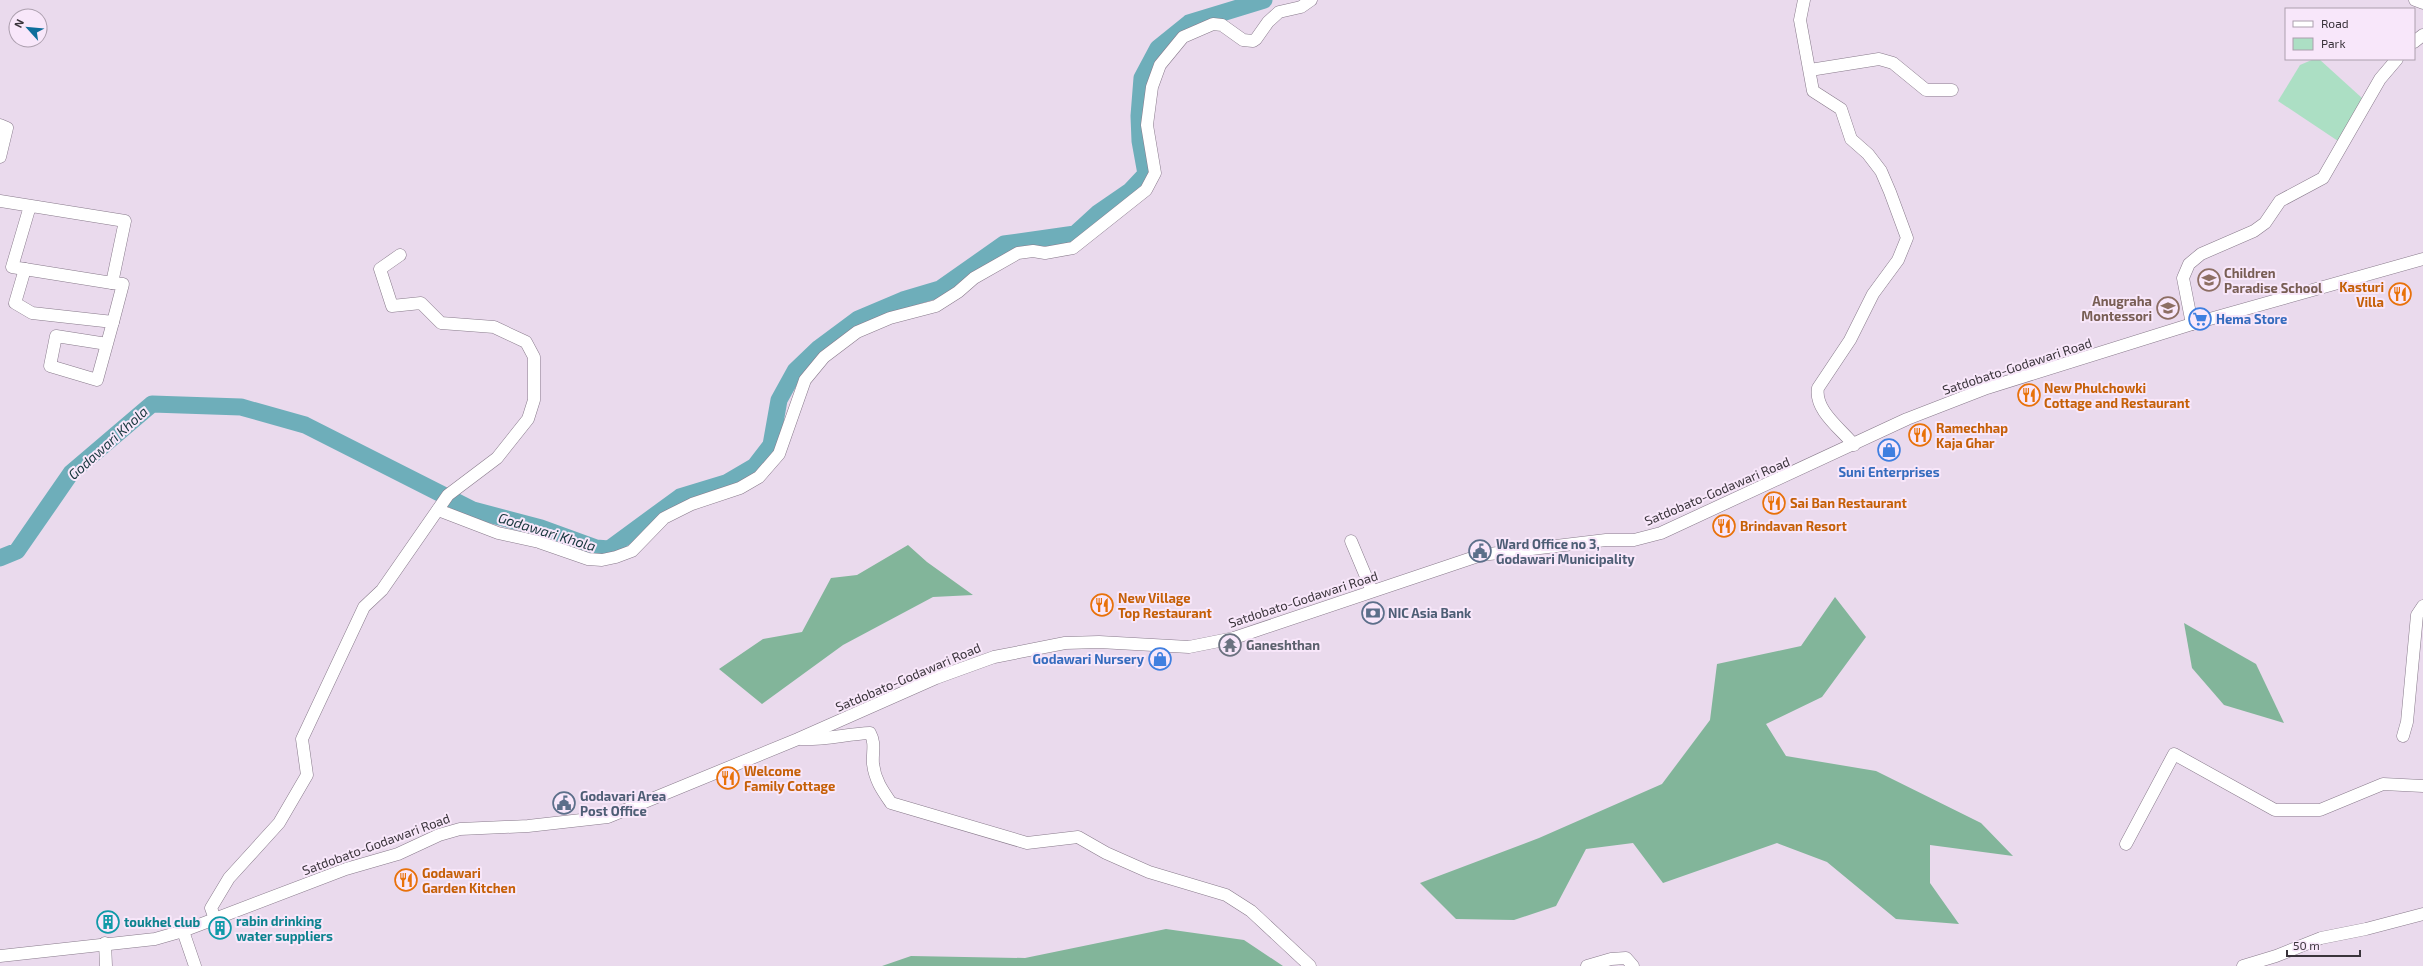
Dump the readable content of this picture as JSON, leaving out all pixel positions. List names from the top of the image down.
{
  "streets": {
    "street": ["Satdobato-Godawari Road"]
  },
  "water": ["Godawari Khola"],
  "places": {
    "school or university": ["Children Paradise School", "Anugraha Montessori"],
    "restaurant": [
      "Kasturi Villa",
      "New Phulchowki Cottage and Restaurant",
      "Ramechhap Kaja Ghar",
      "Sai Ban Restaurant",
      "Brindavan Resort",
      "New Village Top Restaurant",
      "Welcome Family Cottage",
      "Godawari Garden Kitchen"
    ],
    "supermarket": ["Hema Store"],
    "shop": ["Suni Enterprises", "Godawari Nursery"],
    "public building": ["Ward Office no 3, Godawari Municipality", "Godavari Area Post Office"],
    "bank": ["NIC Asia Bank"],
    "temple": ["Ganeshthan"],
    "building": ["toukhel club", "rabin drinking water suppliers"]
  },
  "legend": ["Road", "Park"],
  "scale_bar": "50 m",
  "north": "top left"
}
